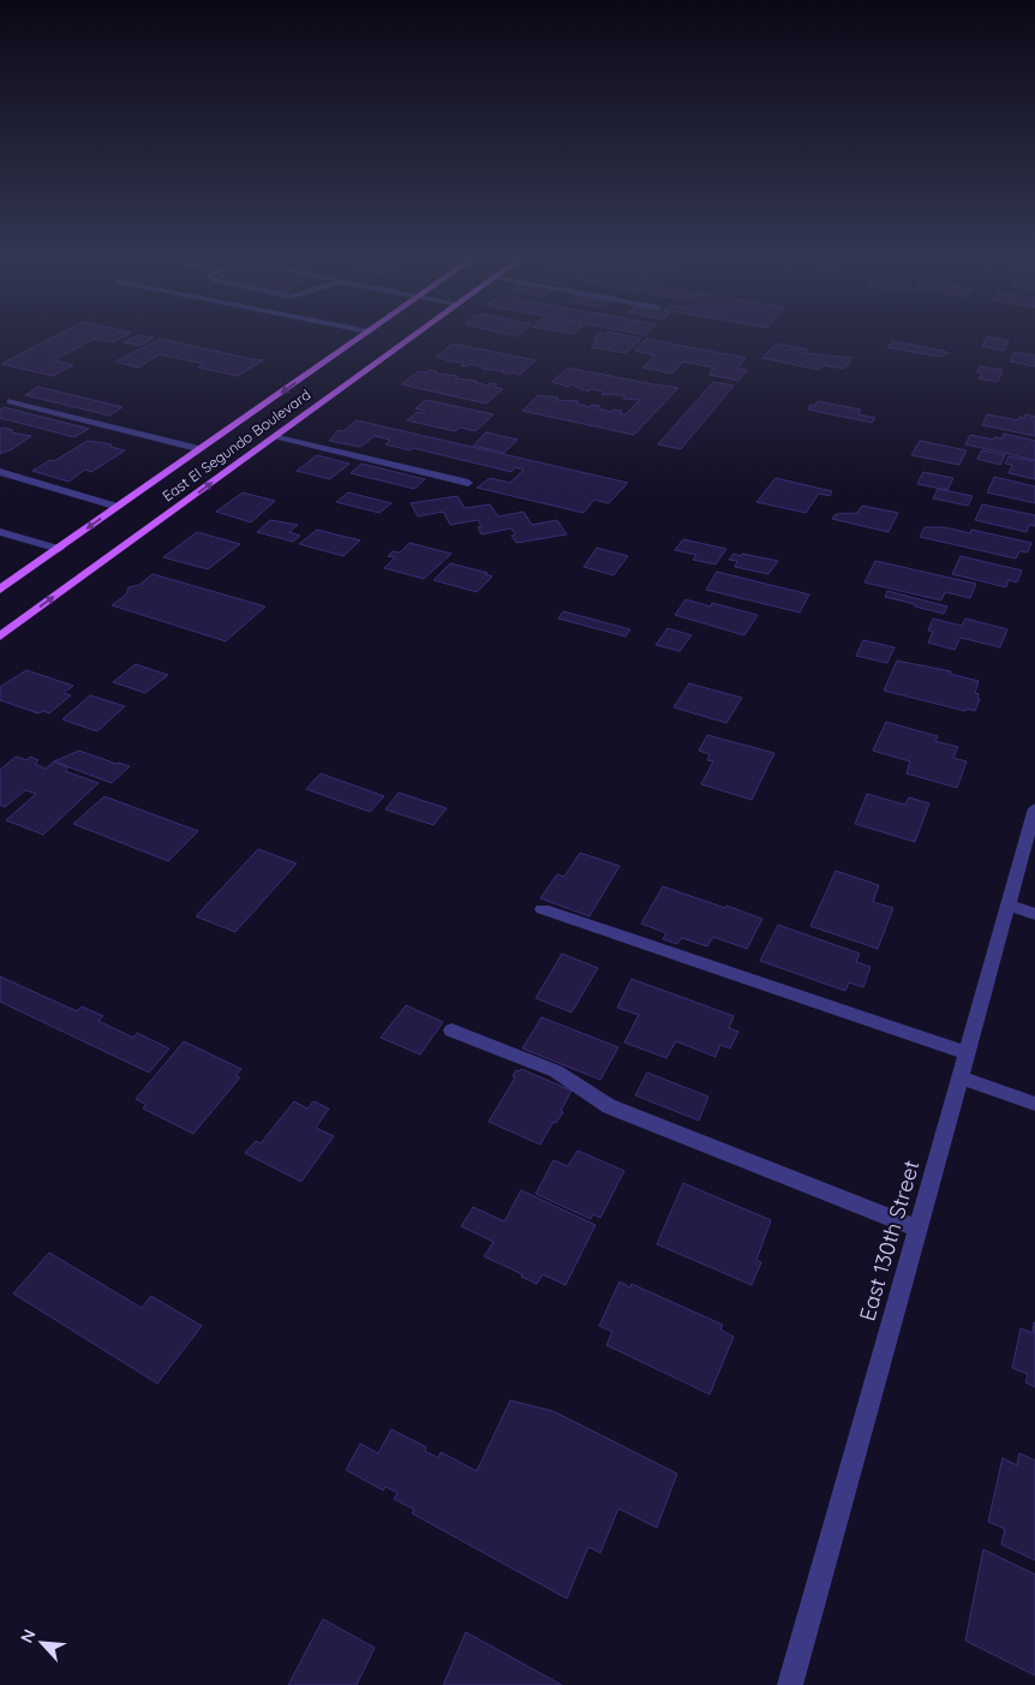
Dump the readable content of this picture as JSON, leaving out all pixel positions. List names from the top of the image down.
{
  "streets": {
    "main road": ["East El Segundo Boulevard"],
    "street": ["East 130th Street"]
  },
  "north": "top left"
}
